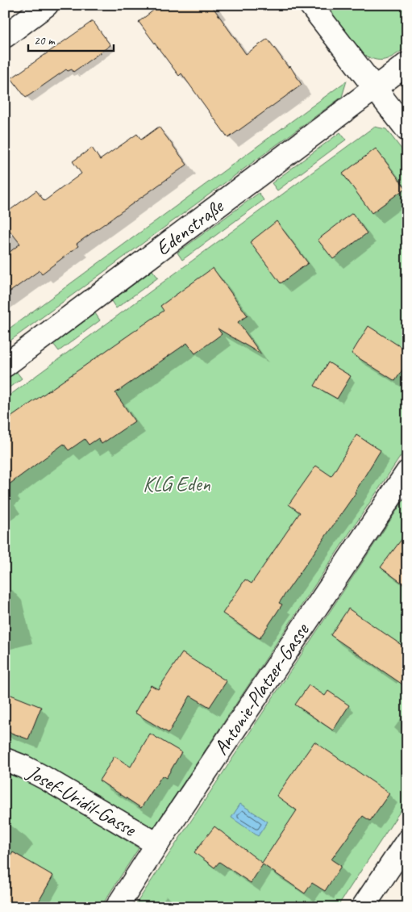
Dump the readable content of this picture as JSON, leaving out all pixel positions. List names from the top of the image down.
{
  "streets": {
    "street": ["Edenstraße", "Antonie-Platzer-Gasse", "Josef-Uridil-Gasse"]
  },
  "crossings": [
    ["Antonie-Platzer-Gasse", "Josef-Uridil-Gasse"]
  ],
  "parks": ["KLG Eden"],
  "scale_bar": "20 m"
}
